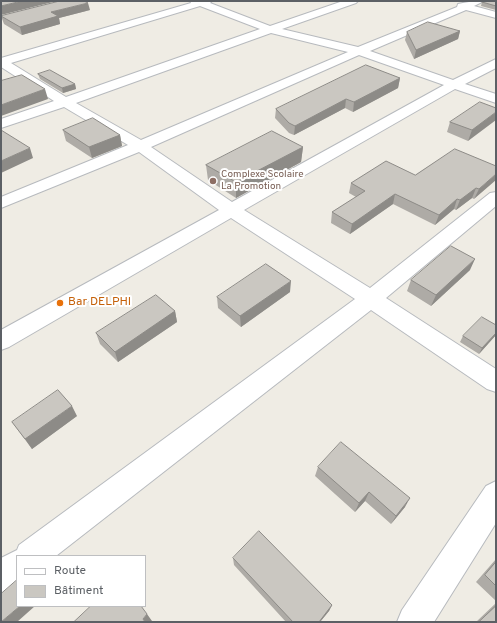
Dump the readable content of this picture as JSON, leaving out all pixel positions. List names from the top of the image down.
{
  "places": ["Complexe Scolaire La Promotion", "Bar DELPHI"],
  "legend": ["Route", "Bâtiment"]
}
